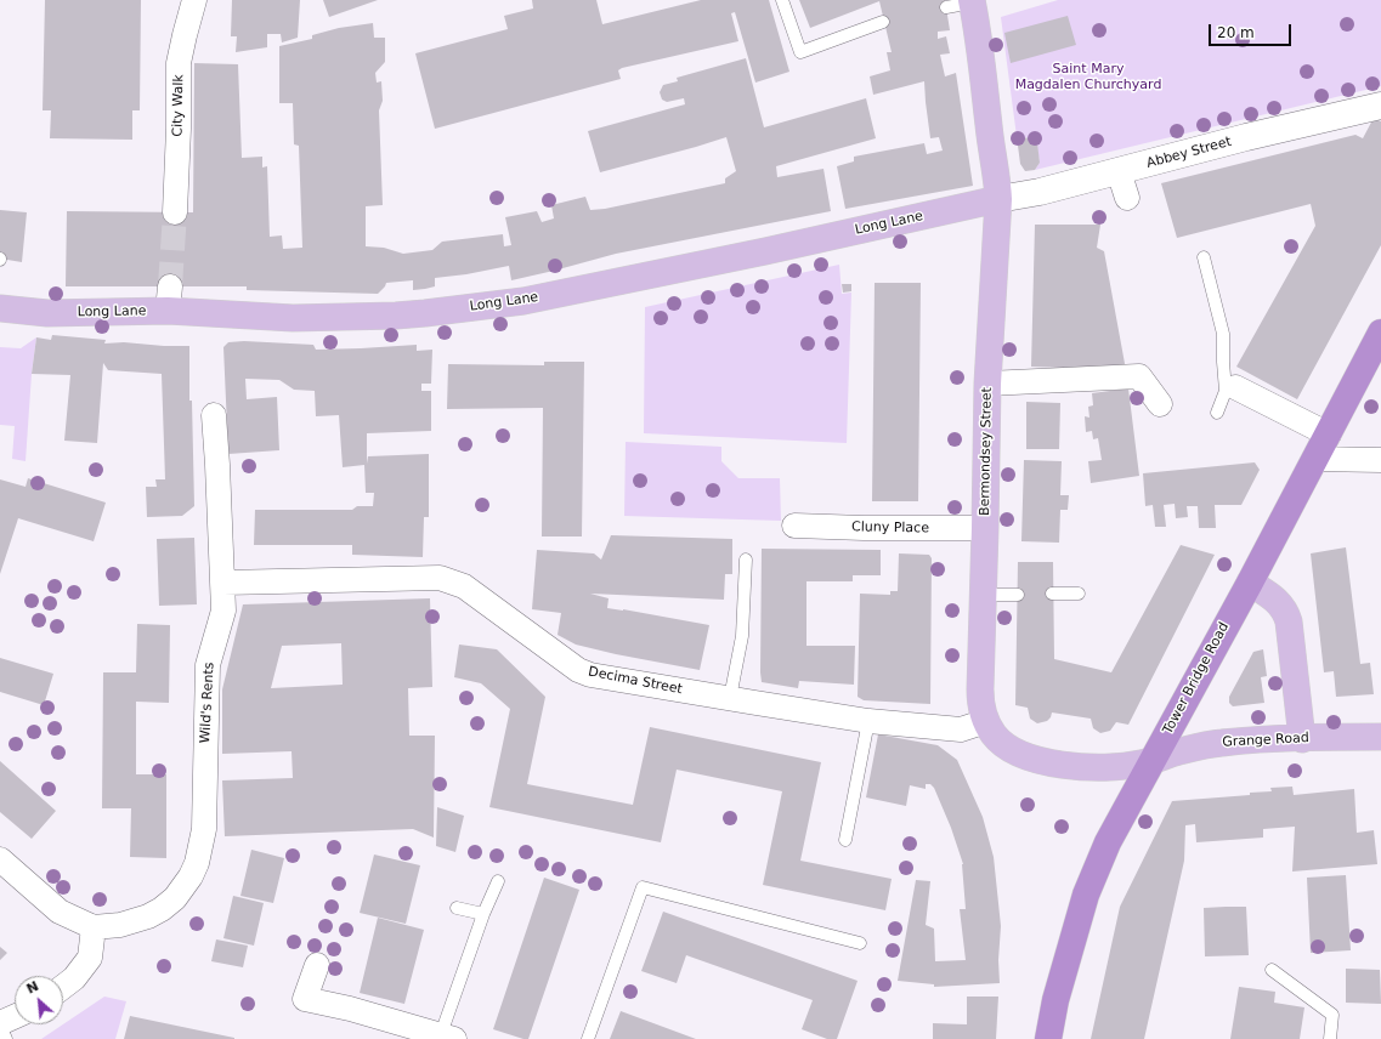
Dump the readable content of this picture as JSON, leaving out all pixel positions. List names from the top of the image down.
{
  "streets": {
    "highway": ["Tower Bridge Road"],
    "main road": [
      "Abbey Street",
      "Long Lane",
      "Bermondsey Street",
      "Grange Road"
    ],
    "street": [
      "City Walk",
      "Cluny Place",
      "Decima Street",
      "Wild's Rents"
    ]
  },
  "crossings": [
    ["Abbey Street", "Long Lane"],
    ["Abbey Street", "Bermondsey Street"],
    ["Long Lane", "Bermondsey Street"],
    ["Bermondsey Street", "Cluny Place"],
    ["Bermondsey Street", "Tower Bridge Road"],
    ["Bermondsey Street", "Decima Street"],
    ["Bermondsey Street", "Grange Road"],
    ["Tower Bridge Road", "Grange Road"],
    ["Decima Street", "Wild's Rents"]
  ],
  "parks": ["Saint Mary Magdalen Churchyard"],
  "scale_bar": "20 m",
  "north": "top left"
}
